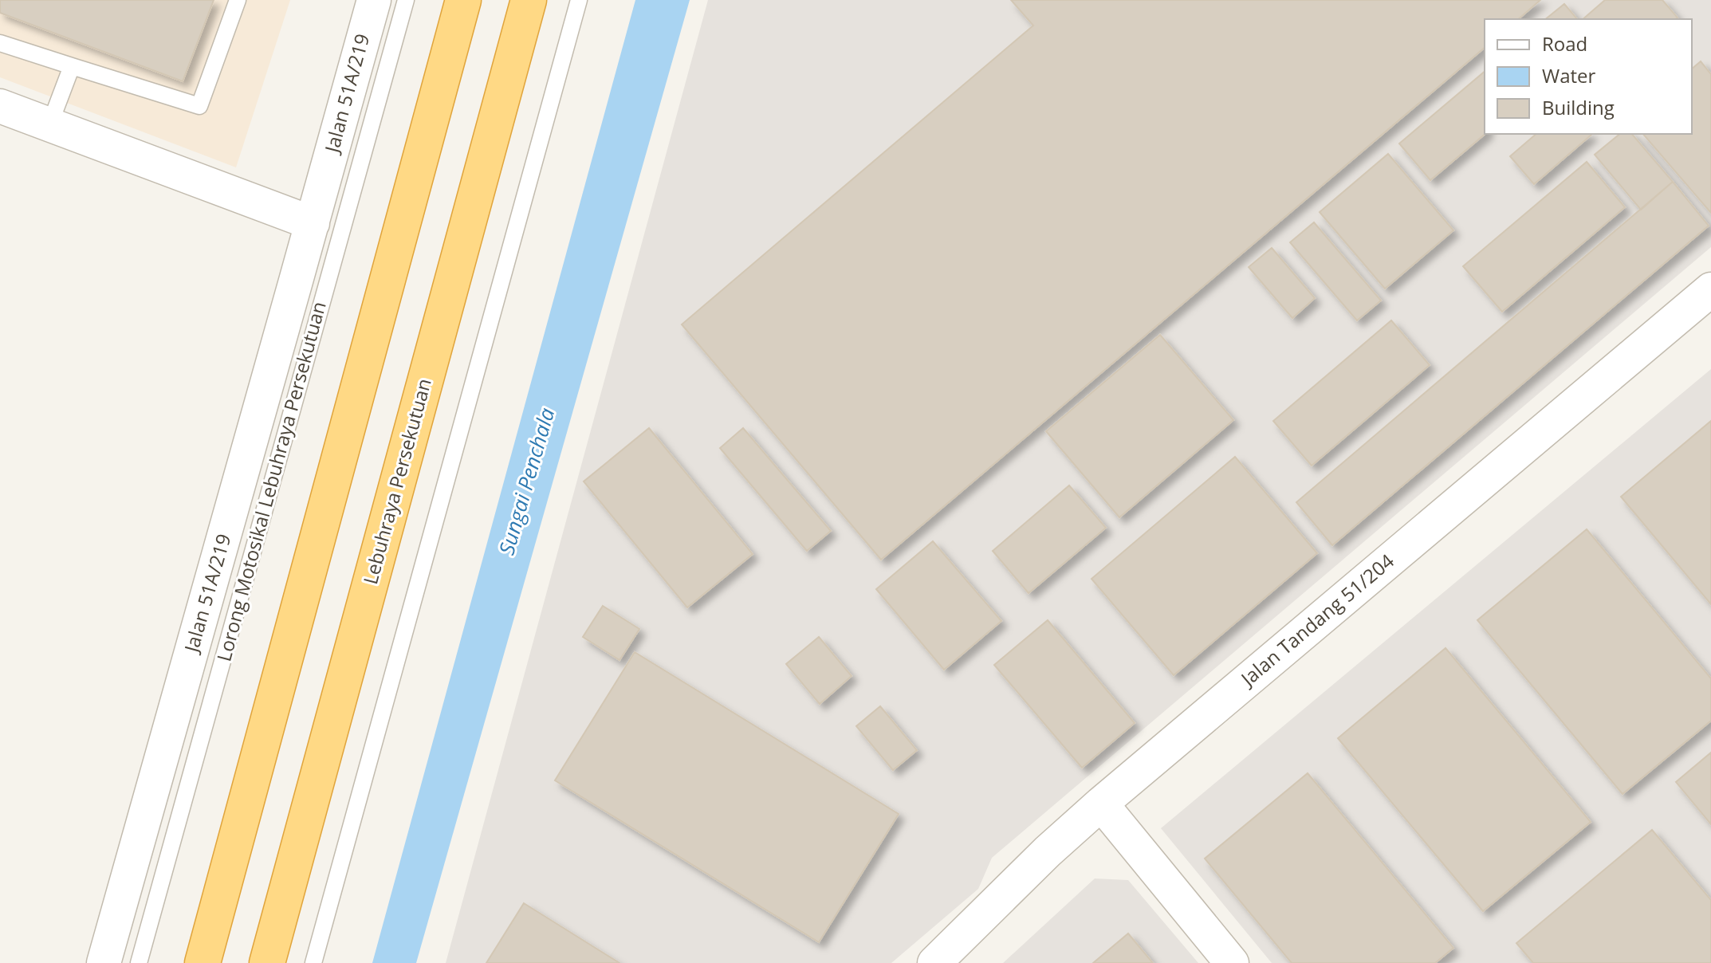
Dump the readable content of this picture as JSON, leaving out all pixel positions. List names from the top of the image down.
{
  "streets": {
    "highway": ["Lebuhraya Persekutuan"],
    "street": ["Jalan 51A/219", "Jalan Tandang 51/204"],
    "lane": ["Lorong Motosikal Lebuhraya Persekutuan"]
  },
  "water": ["Sungai Penchala"],
  "legend": ["Road", "Water", "Building"]
}
